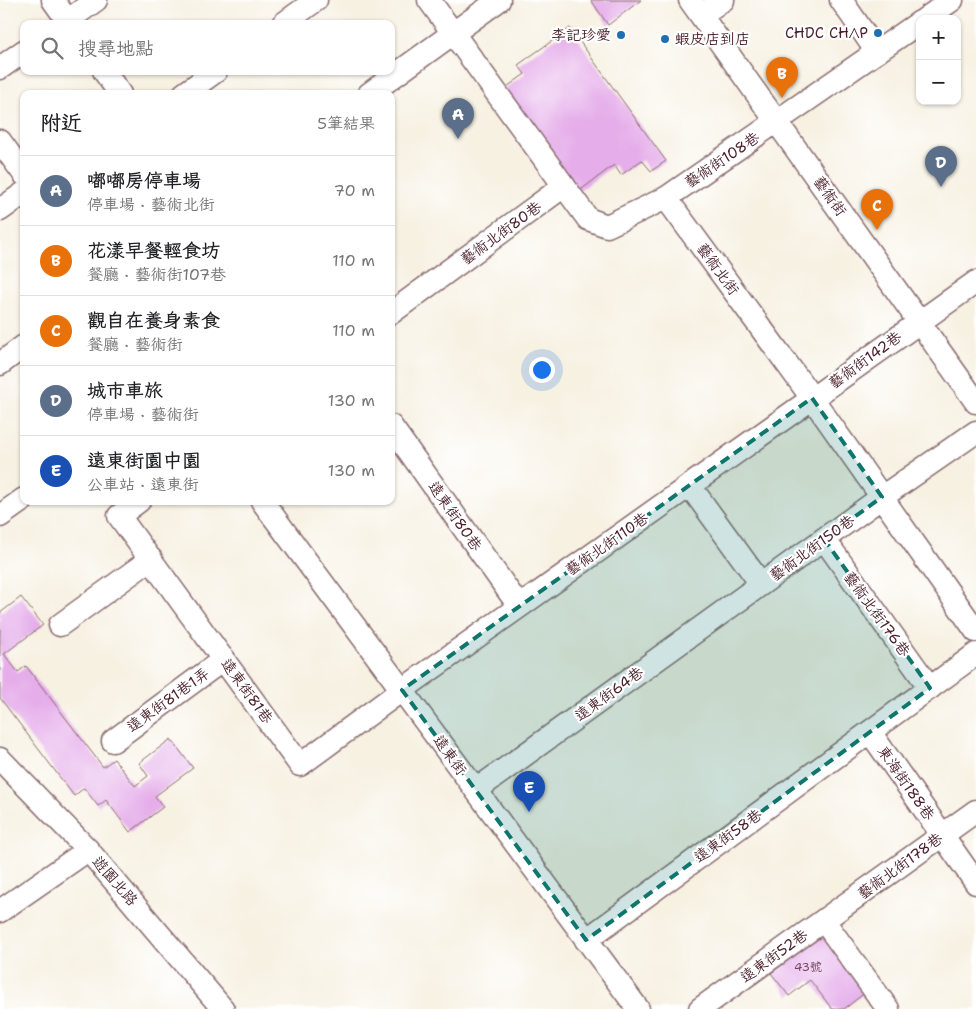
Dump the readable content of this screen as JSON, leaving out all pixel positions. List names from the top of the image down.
{
  "streets": {
    "street": [
      "藝術街108巷",
      "藝術街",
      "藝術北街80巷",
      "藝術北街",
      "藝術街142巷",
      "遠東街80巷",
      "藝術北街110巷",
      "藝術北街150巷",
      "藝術北街176巷",
      "遠東街81巷",
      "遠東街64巷",
      "遠東街81巷1弄",
      "遠東街",
      "東海街188巷",
      "遠東街58巷",
      "藝術北街178巷",
      "遊園北路",
      "遠東街52巷"
    ]
  },
  "crossings": [
    ["藝術街108巷", "藝術街"],
    ["藝術街108巷", "藝術北街"],
    ["藝術街", "藝術街142巷"],
    ["藝術北街", "藝術街142巷"],
    ["藝術北街", "藝術北街110巷"],
    ["藝術北街", "藝術北街150巷"],
    ["藝術街142巷", "藝術北街110巷"],
    ["遠東街80巷", "藝術北街110巷"],
    ["藝術北街110巷", "遠東街81巷"],
    ["藝術北街110巷", "遠東街"],
    ["藝術北街150巷", "藝術北街176巷"],
    ["藝術北街150巷", "遠東街64巷"],
    ["遠東街81巷", "遠東街81巷1弄"],
    ["遠東街81巷", "遠東街"],
    ["遠東街64巷", "遠東街"],
    ["遠東街", "遠東街58巷"],
    ["東海街188巷", "遠東街58巷"],
    ["東海街188巷", "藝術北街178巷"],
    ["藝術北街178巷", "遠東街52巷"]
  ],
  "places": ["CHDC CHΛP", "李記珍愛", "蝦皮店到店"],
  "house_numbers": ["43號"],
  "page": {
    "map_buttons": ["+", "−"],
    "search": "搜尋地點",
    "pins": [
      "B",
      "A",
      "D",
      "C",
      "E"
    ],
    "heading": ["附近", "5筆結果"],
    "list": [
      {
        "mark": "A",
        "name": "嘟嘟房停車場",
        "note": "停車場 · 藝術北街",
        "value": "70 m"
      },
      {
        "mark": "B",
        "name": "花漾早餐輕食坊",
        "note": "餐廳 · 藝術街107巷",
        "value": "110 m"
      },
      {
        "mark": "C",
        "name": "觀自在養身素食",
        "note": "餐廳 · 藝術街",
        "value": "110 m"
      },
      {
        "mark": "D",
        "name": "城市車旅",
        "note": "停車場 · 藝術街",
        "value": "130 m"
      },
      {
        "mark": "E",
        "name": "遠東街園中園",
        "note": "公車站 · 遠東街",
        "value": "130 m"
      }
    ]
  }
}
